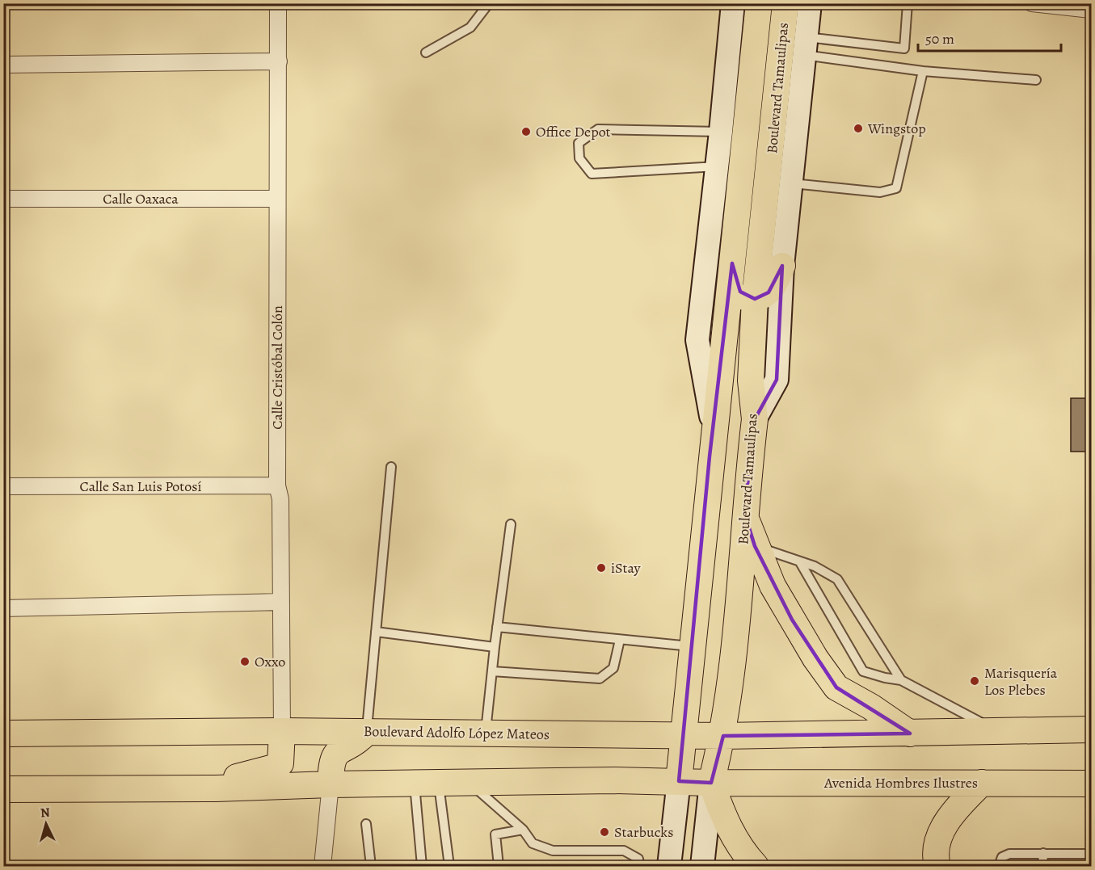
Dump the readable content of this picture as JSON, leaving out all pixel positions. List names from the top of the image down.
{
  "streets": {
    "main road": ["Boulevard Tamaulipas", "Boulevard Adolfo López Mateos", "Avenida Hombres Ilustres"],
    "street": ["Calle Oaxaca", "Calle Cristóbal Colón", "Calle San Luis Potosí"]
  },
  "crossings": [
    ["Boulevard Tamaulipas", "Boulevard Adolfo López Mateos"],
    ["Boulevard Tamaulipas", "Avenida Hombres Ilustres"],
    ["Calle Oaxaca", "Calle Cristóbal Colón"],
    ["Calle Cristóbal Colón", "Calle San Luis Potosí"],
    ["Calle Cristóbal Colón", "Boulevard Adolfo López Mateos"]
  ],
  "places": [
    "Wingstop",
    "Office Depot",
    "iStay",
    "Oxxo",
    "Marisquería Los Plebes",
    "Starbucks"
  ],
  "scale_bar": "50 m",
  "north": "top"
}
